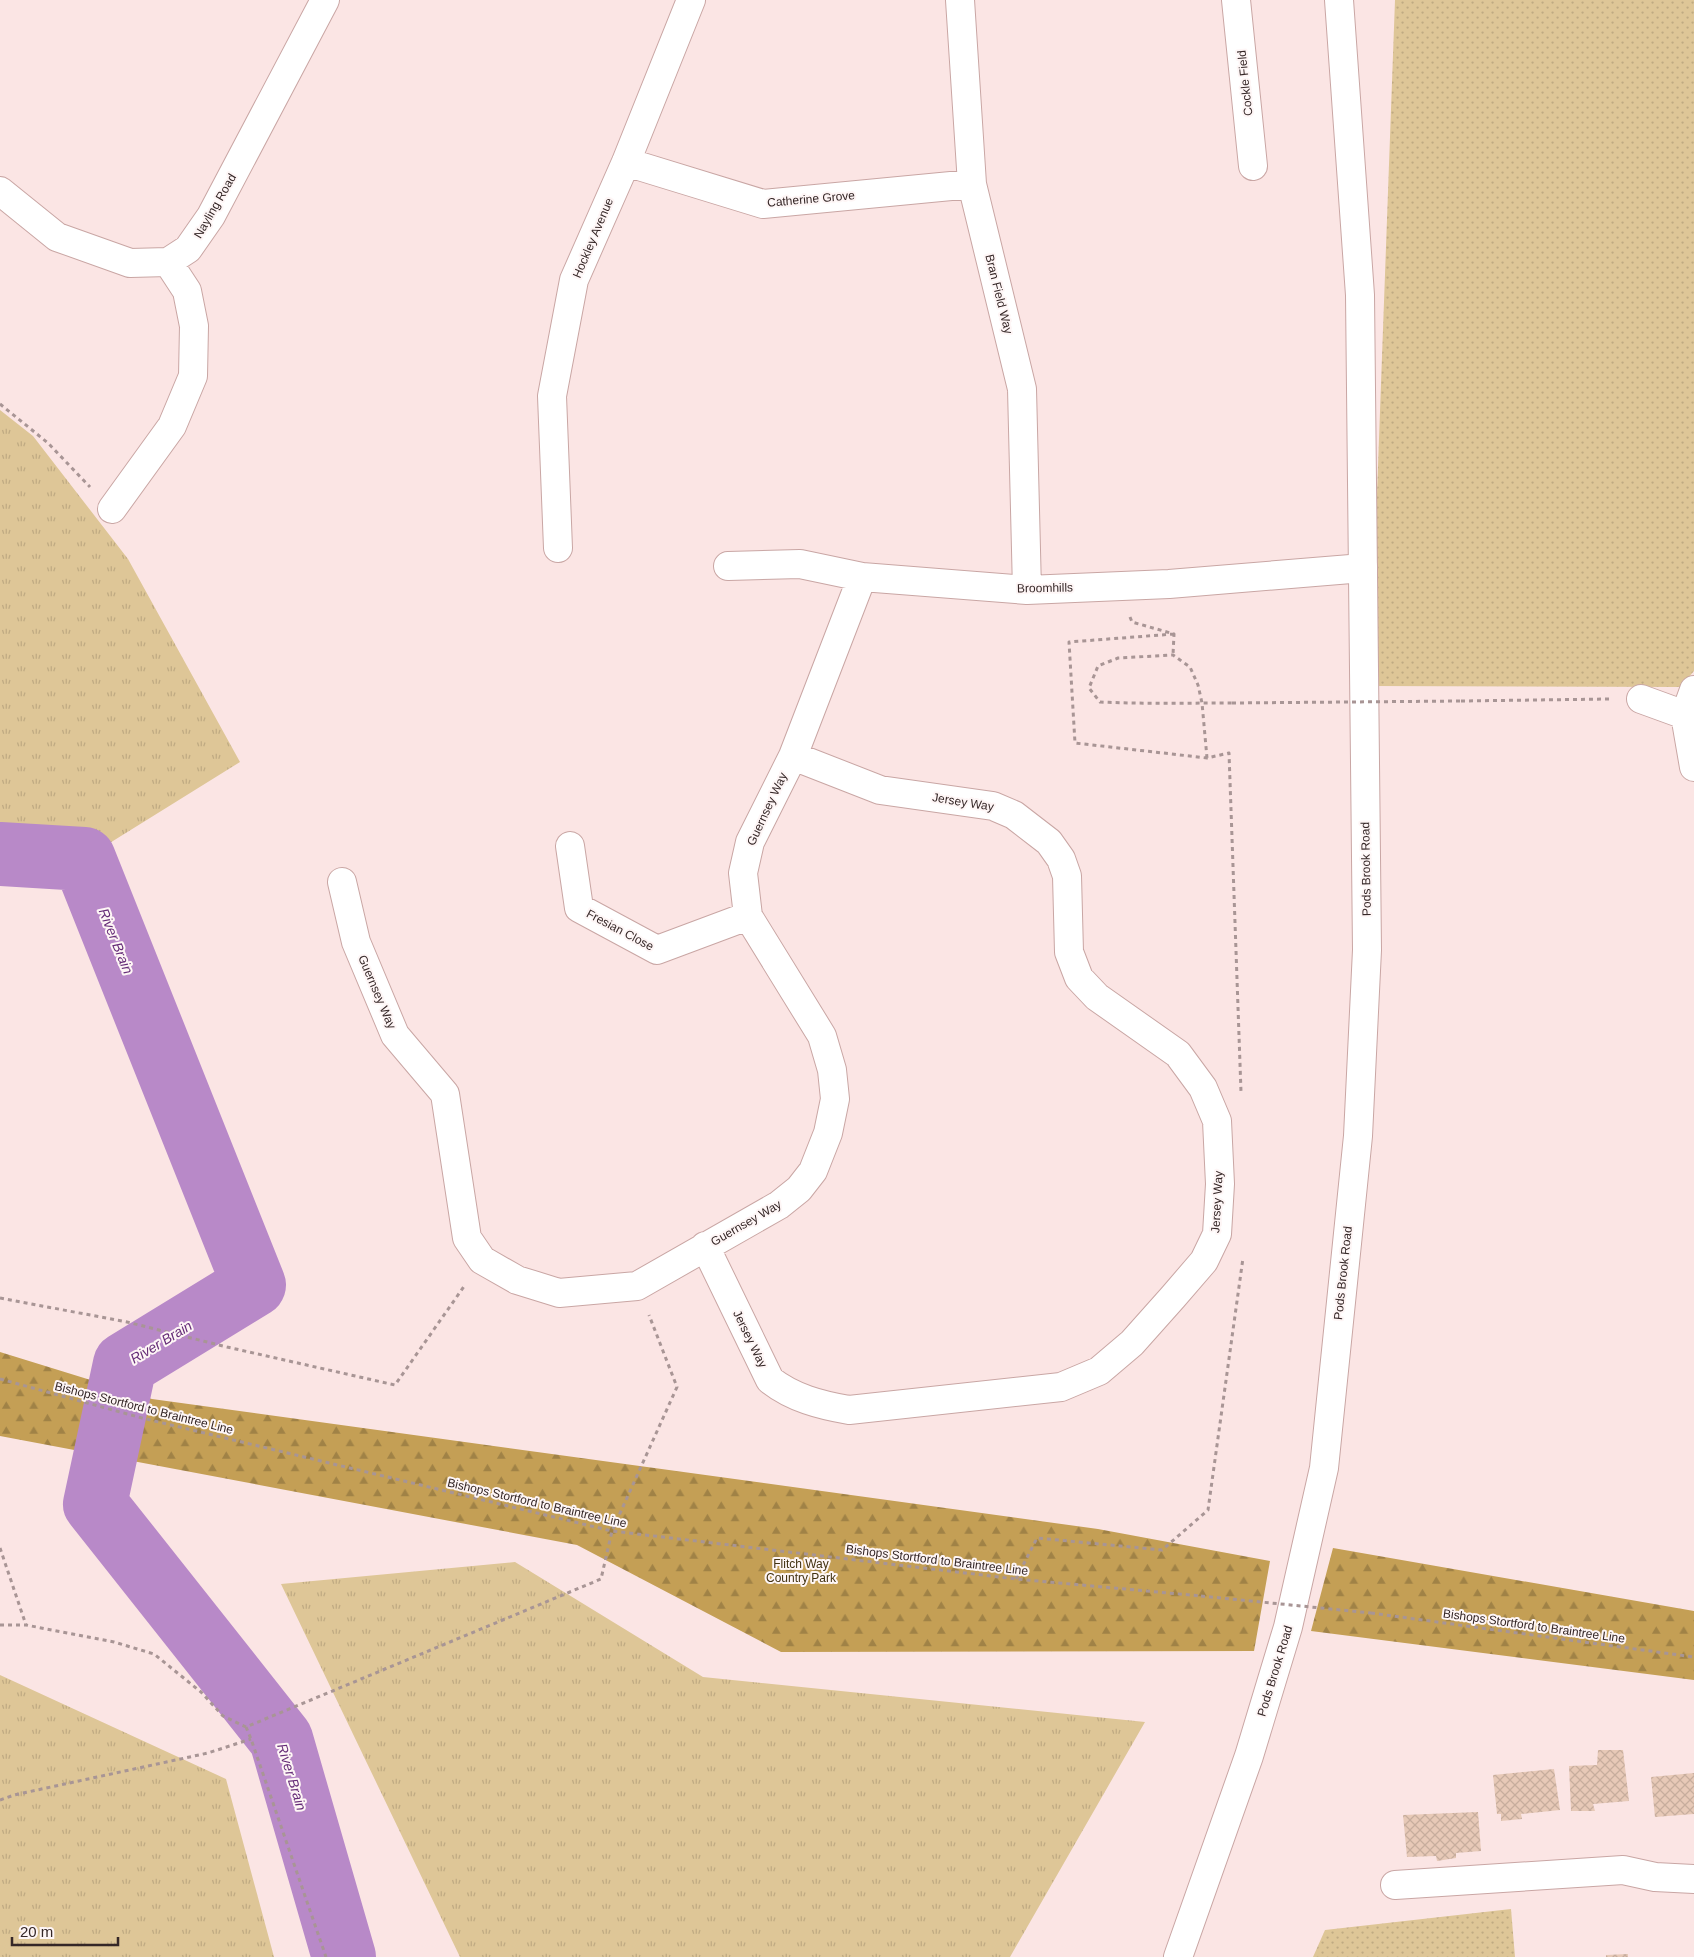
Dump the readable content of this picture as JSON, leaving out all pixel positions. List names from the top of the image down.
{
  "streets": {
    "street": [
      "Cockle Field",
      "Catherine Grove",
      "Nayling Road",
      "Hockley Avenue",
      "Bran Field Way",
      "Broomhills",
      "Jersey Way",
      "Guernsey Way",
      "Pods Brook Road",
      "Fresian Close"
    ],
    "path": ["Bishops Stortford to Braintree Line"]
  },
  "crossings": [
    ["Catherine Grove", "Hockley Avenue"],
    ["Catherine Grove", "Bran Field Way"],
    ["Bran Field Way", "Broomhills"],
    ["Broomhills", "Guernsey Way"],
    ["Broomhills", "Pods Brook Road"],
    ["Jersey Way", "Guernsey Way"],
    ["Guernsey Way", "Fresian Close"]
  ],
  "water": ["River Brain"],
  "parks": ["Flitch Way Country Park"],
  "scale_bar": "20 m"
}
